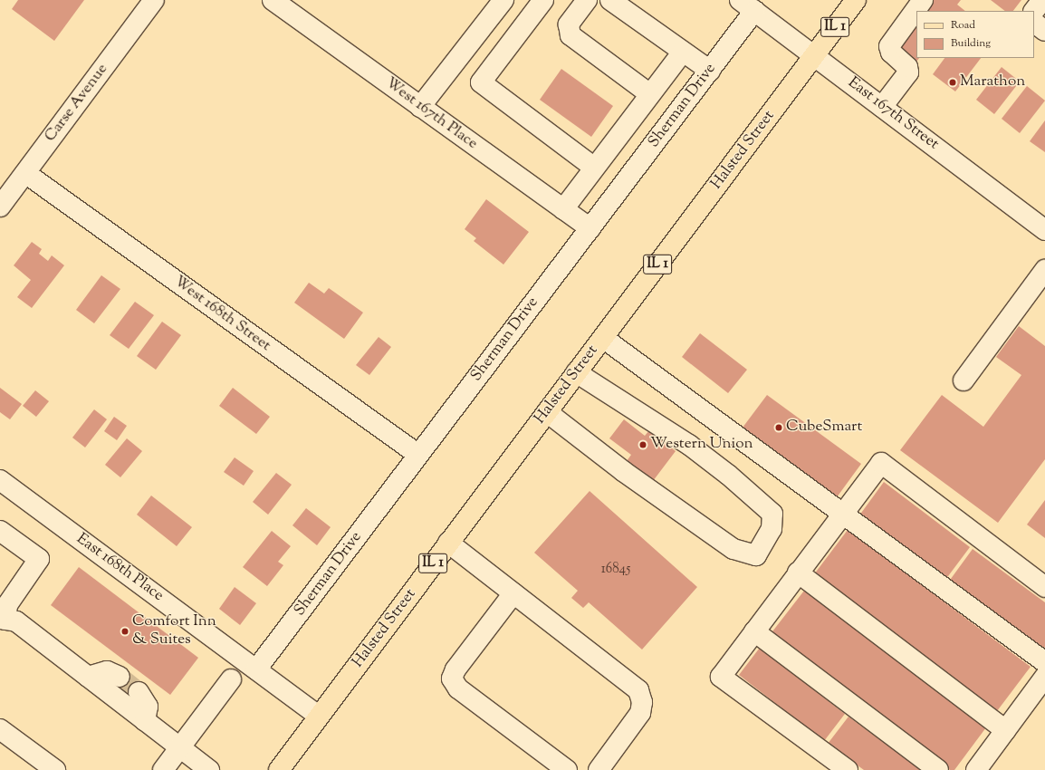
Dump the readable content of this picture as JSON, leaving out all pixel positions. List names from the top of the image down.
{
  "streets": {
    "main road": ["IL 1", "Halsted Street"],
    "street": [
      "Carse Avenue",
      "Sherman Drive",
      "West 167th Place",
      "East 167th Street",
      "West 168th Street",
      "East 168th Place"
    ]
  },
  "crossings": [
    ["Carse Avenue", "West 168th Street"],
    ["Sherman Drive", "West 167th Place"],
    ["Sherman Drive", "East 167th Street"],
    ["Sherman Drive", "West 168th Street"],
    ["Sherman Drive", "East 168th Place"],
    ["East 167th Street", "Halsted Street"],
    ["Halsted Street", "East 168th Place"]
  ],
  "places": [
    "Marathon",
    "CubeSmart",
    "Western Union",
    "Comfort Inn & Suites"
  ],
  "house_numbers": ["16845"],
  "legend": ["Road", "Building"]
}
